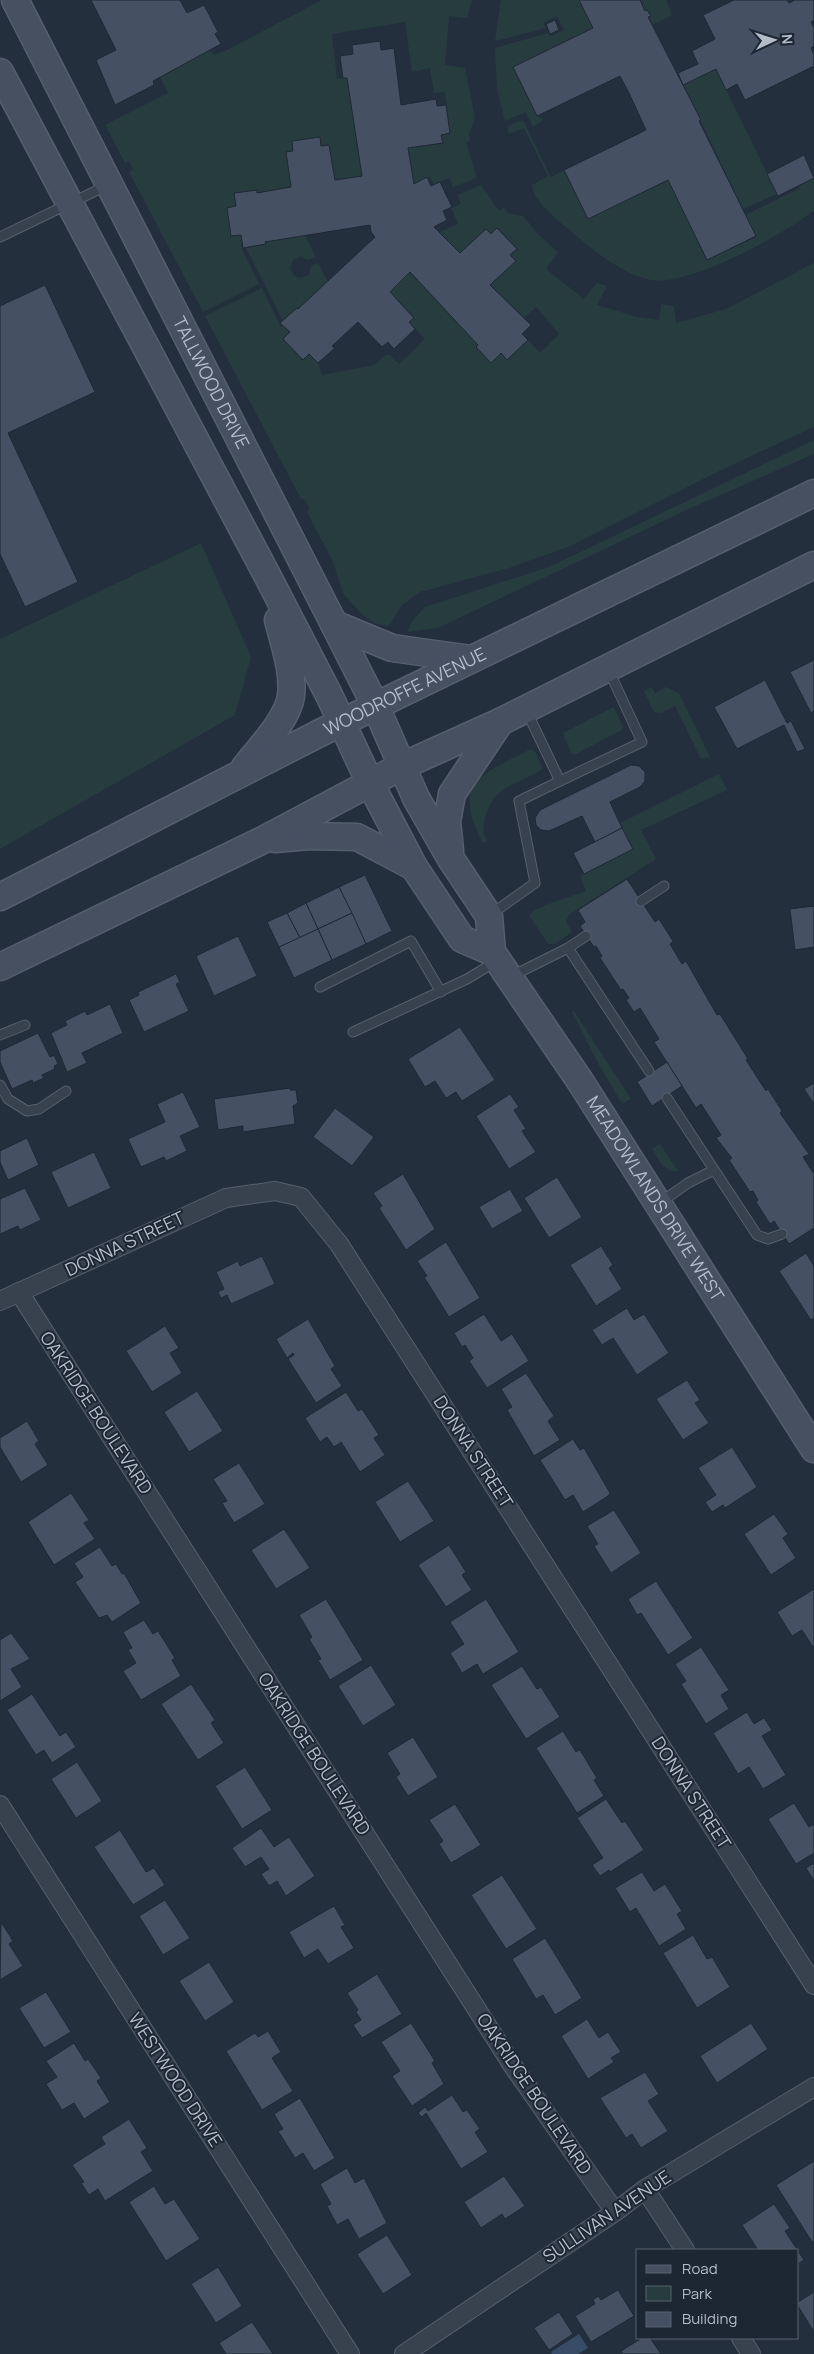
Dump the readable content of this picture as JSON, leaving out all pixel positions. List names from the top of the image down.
{
  "streets": {
    "main road": ["TALLWOOD DRIVE", "WOODROFFE AVENUE", "MEADOWLANDS DRIVE WEST"],
    "street": [
      "DONNA STREET",
      "OAKRIDGE BOULEVARD",
      "WESTWOOD DRIVE",
      "SULLIVAN AVENUE"
    ]
  },
  "crossings": [
    ["TALLWOOD DRIVE", "WOODROFFE AVENUE"],
    ["TALLWOOD DRIVE", "MEADOWLANDS DRIVE WEST"],
    ["DONNA STREET", "OAKRIDGE BOULEVARD"],
    ["OAKRIDGE BOULEVARD", "SULLIVAN AVENUE"]
  ],
  "legend": ["Road", "Park", "Building"],
  "north": "right"
}
